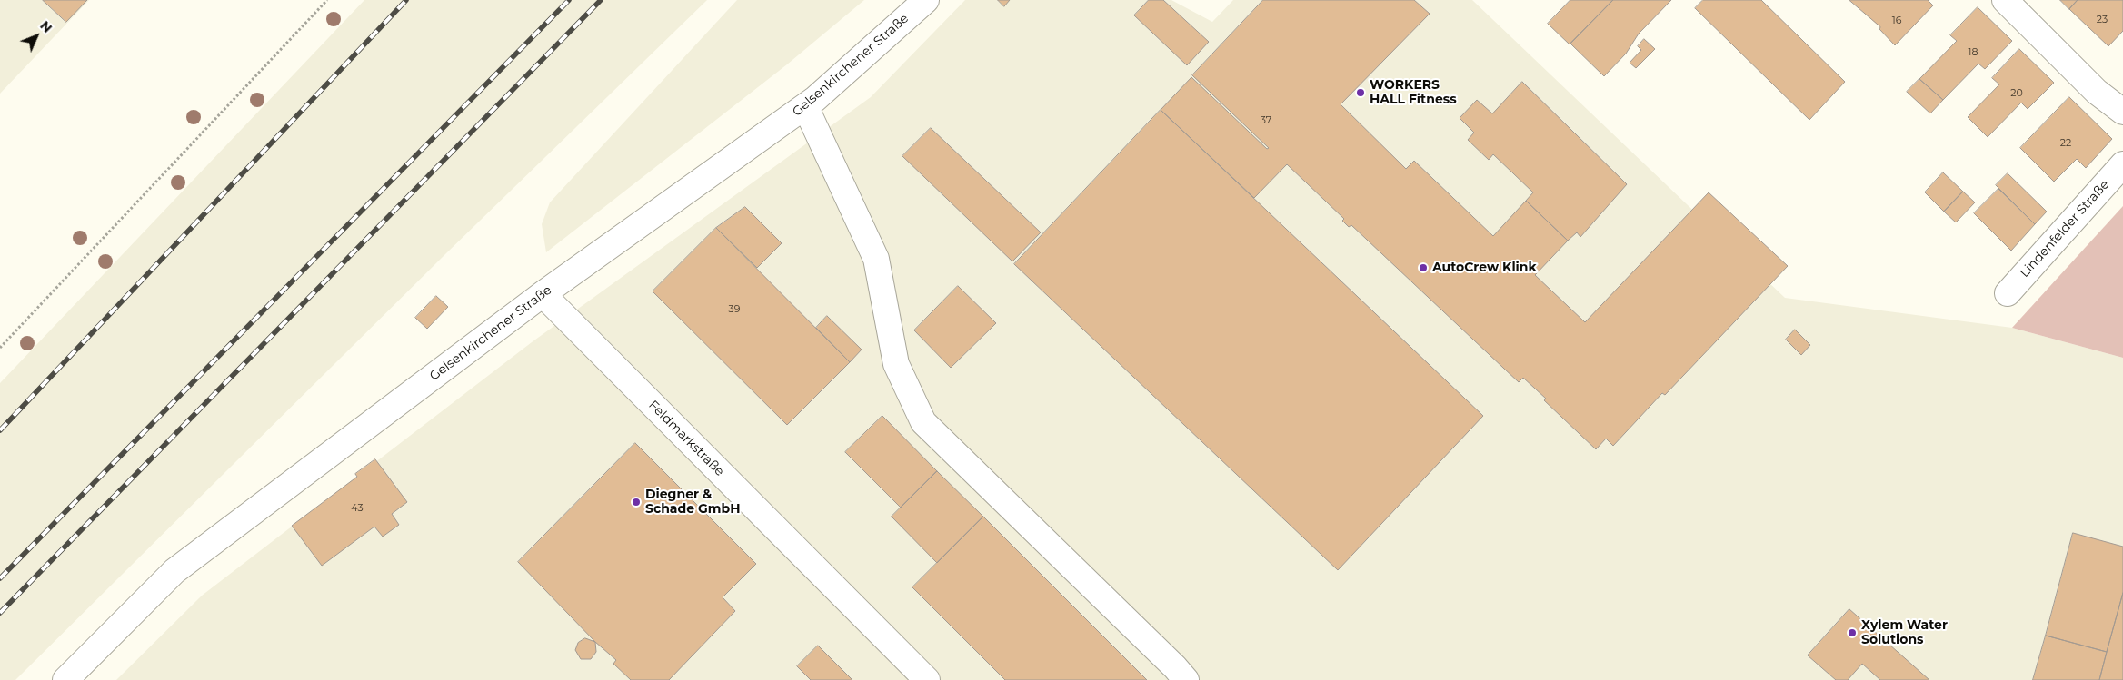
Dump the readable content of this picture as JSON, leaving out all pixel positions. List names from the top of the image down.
{
  "streets": {
    "street": ["Gelsenkirchener Straße", "Lindenfelder Straße", "Feldmarkstraße"]
  },
  "crossings": [
    ["Gelsenkirchener Straße", "Feldmarkstraße"]
  ],
  "places": [
    "WORKERS HALL Fitness",
    "AutoCrew Klink",
    "Diegner & Schade GmbH",
    "Xylem Water Solutions"
  ],
  "house_numbers": [
    "23",
    "16",
    "18",
    "20",
    "37",
    "22",
    "39",
    "43"
  ],
  "north": "top right"
}
